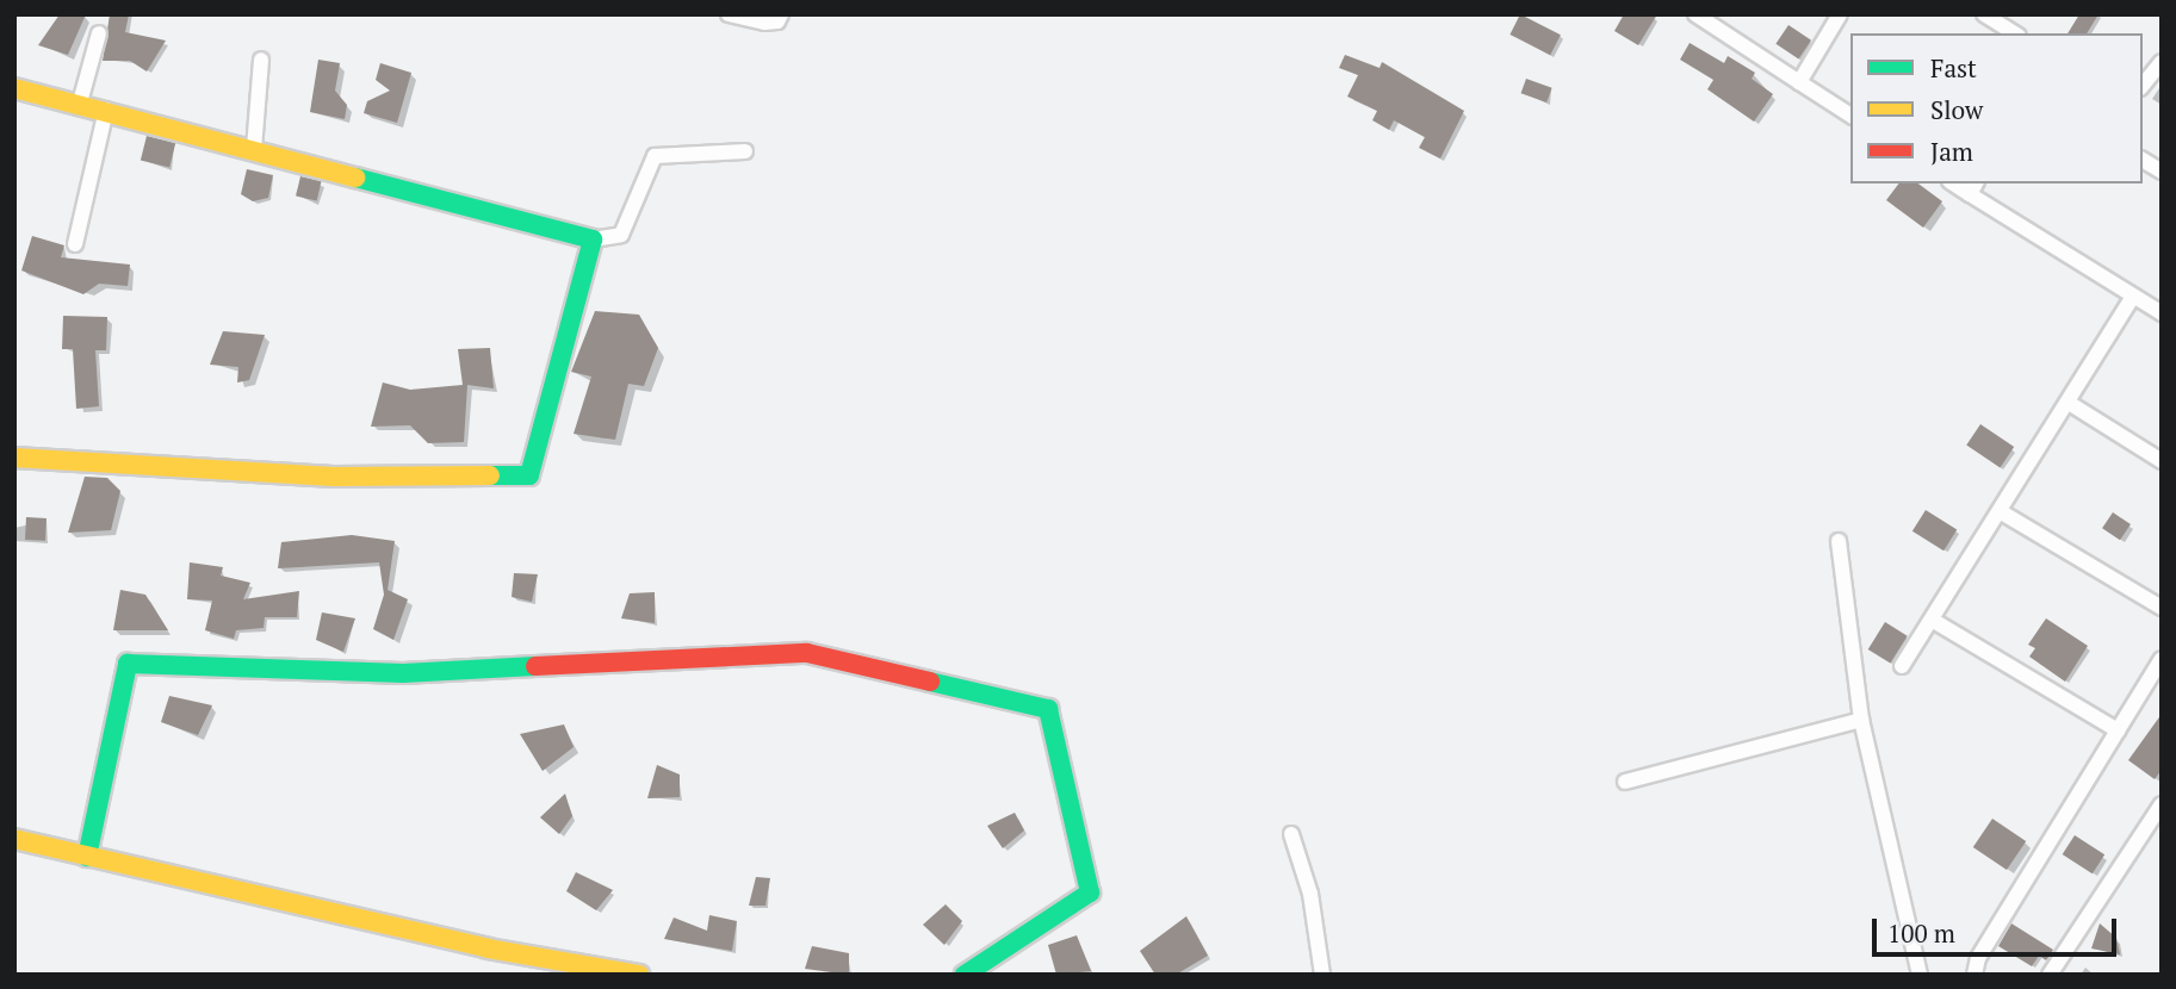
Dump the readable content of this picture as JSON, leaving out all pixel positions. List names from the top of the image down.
{
  "legend": ["Fast", "Slow", "Jam"],
  "scale_bar": "100 m"
}
